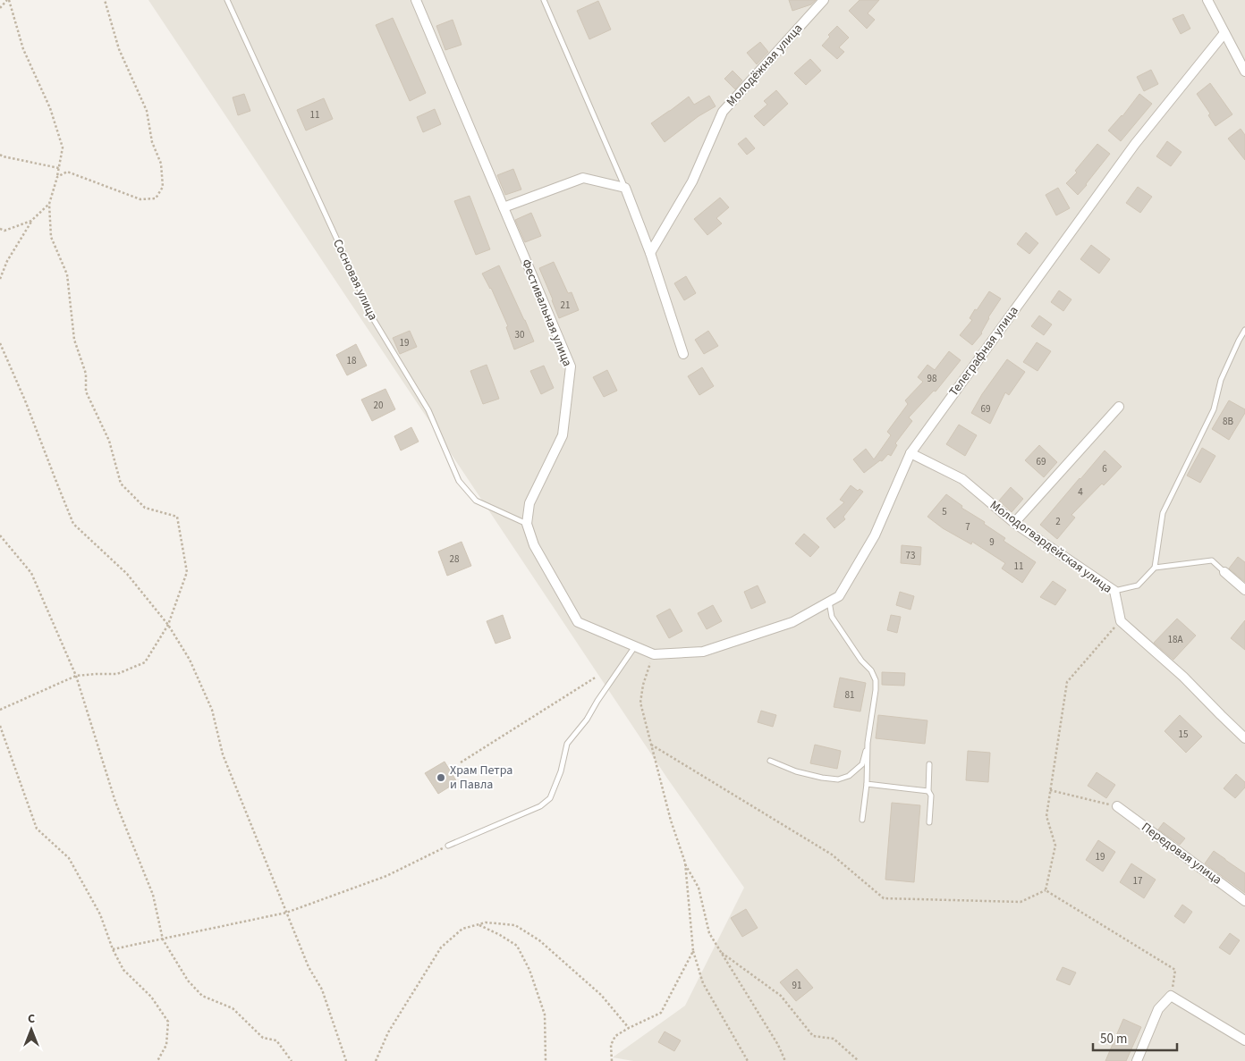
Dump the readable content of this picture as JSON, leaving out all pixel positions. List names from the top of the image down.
{
  "streets": {
    "street": [
      "Молодёжная улица",
      "Фестивальная улица",
      "Телеграфная улица",
      "Молодогвардейская улица",
      "Передовая улица"
    ],
    "lane": ["Сосновая улица"]
  },
  "crossings": [
    ["Сосновая улица", "Фестивальная улица"],
    ["Фестивальная улица", "Телеграфная улица"],
    ["Телеграфная улица", "Молодогвардейская улица"]
  ],
  "places": ["Храм Петра и Павла"],
  "house_numbers": [
    "11",
    "21",
    "30",
    "19",
    "18",
    "98",
    "20",
    "69",
    "8В",
    "69",
    "6",
    "4",
    "5",
    "2",
    "7",
    "9",
    "73",
    "28",
    "11",
    "18А",
    "81",
    "15",
    "19",
    "17",
    "91"
  ],
  "scale_bar": "50 m",
  "north": "top"
}
